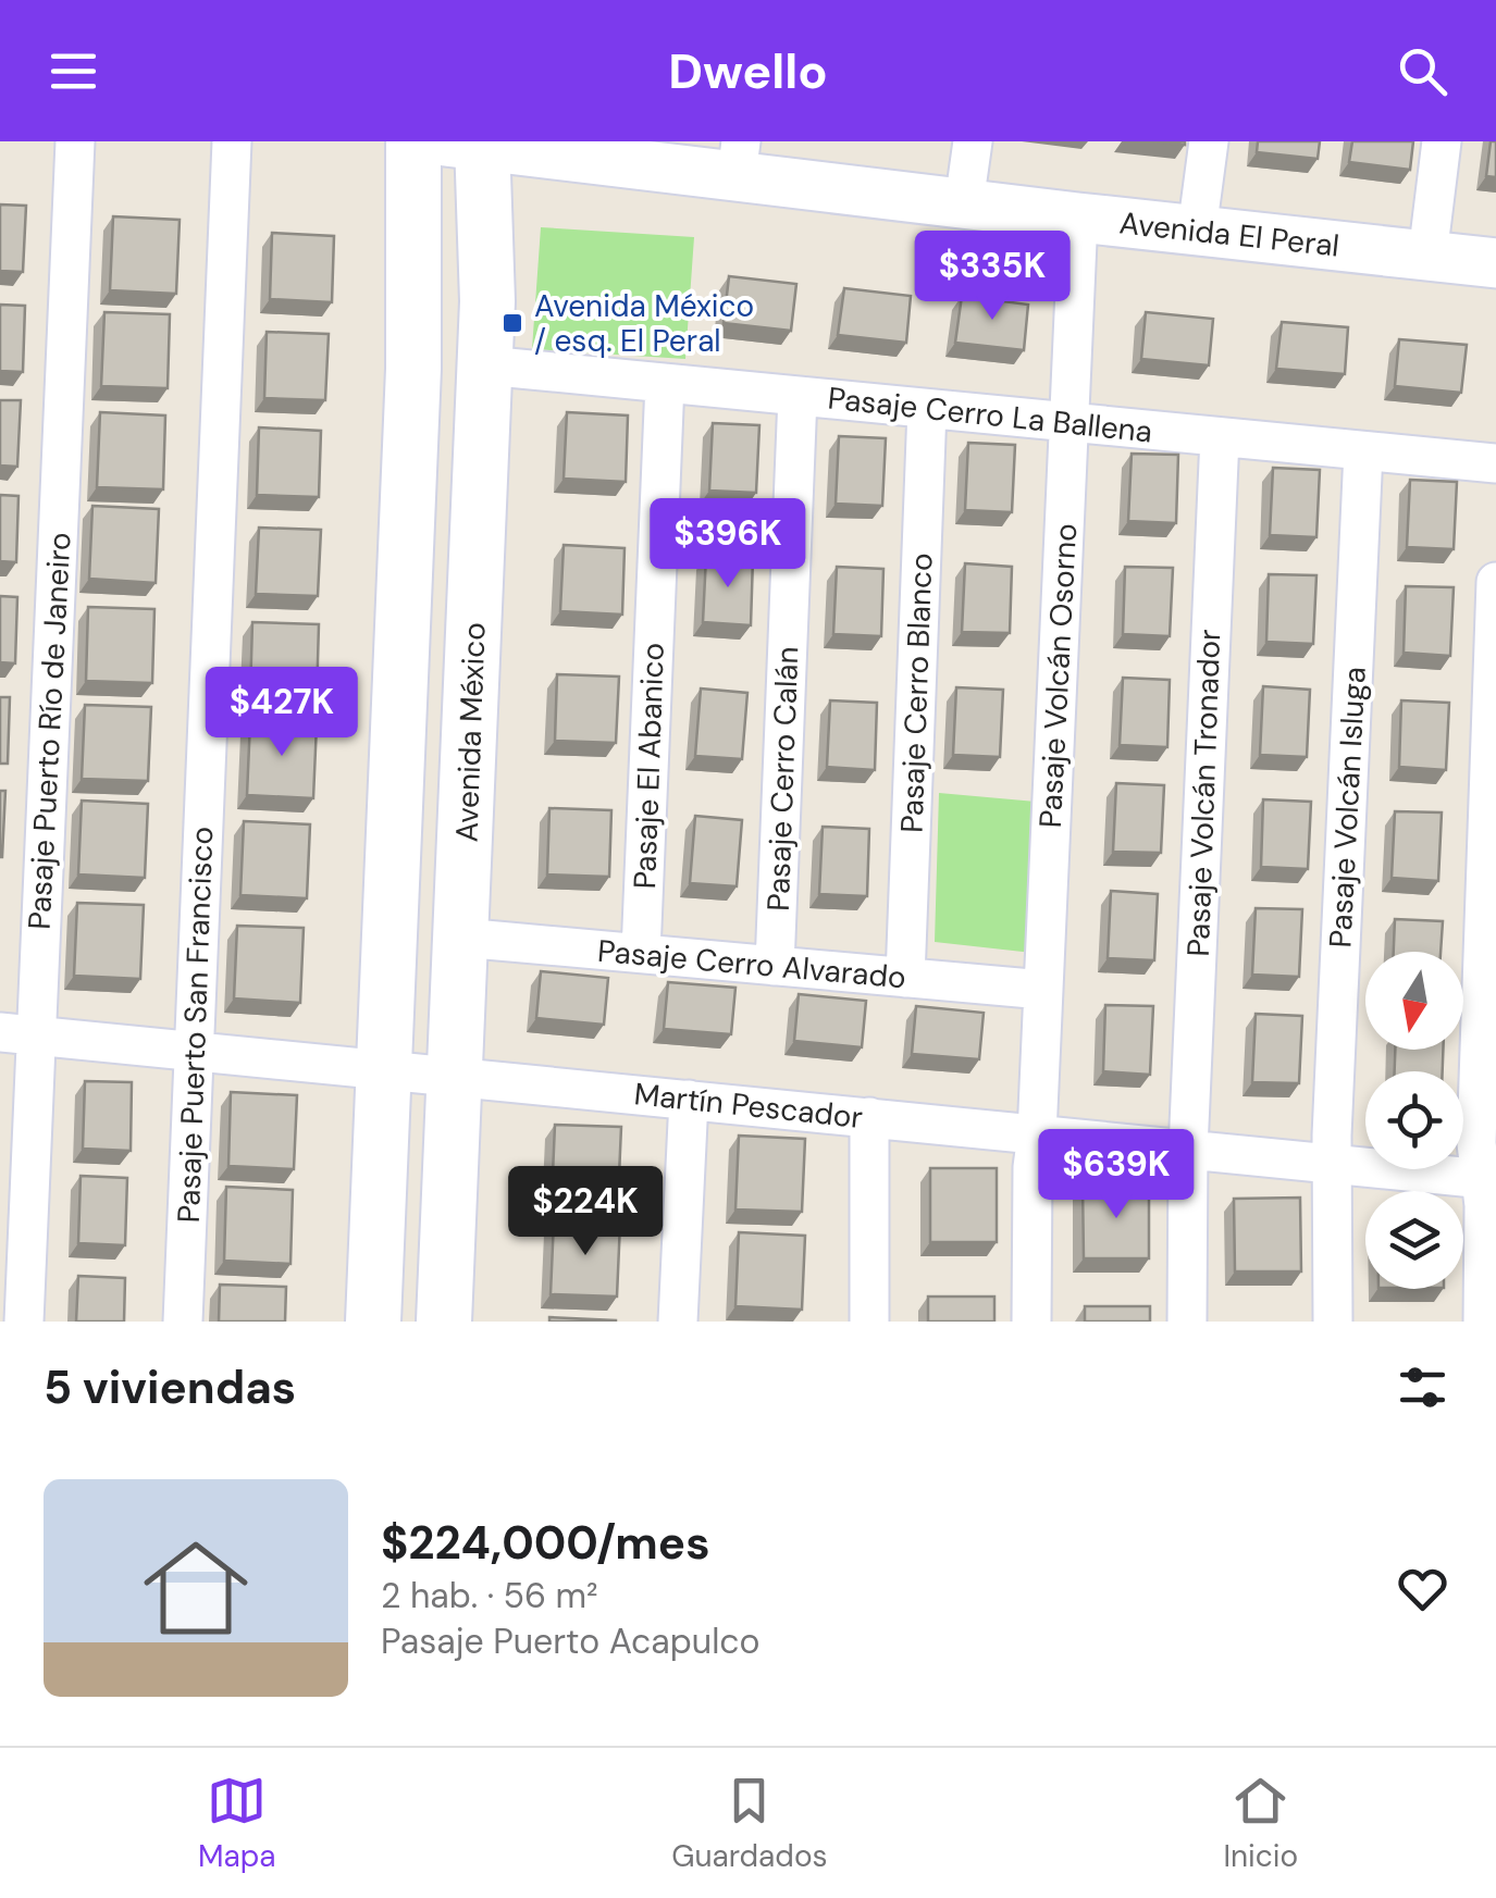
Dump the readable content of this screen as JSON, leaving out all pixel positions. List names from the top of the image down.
{
  "streets": {
    "main road": ["Avenida México"],
    "street": [
      "Avenida El Peral",
      "Pasaje Cerro La Ballena",
      "Pasaje Volcán Osorno",
      "Pasaje Cerro Blanco",
      "Pasaje Puerto Río de Janeiro",
      "Pasaje El Abanico",
      "Pasaje Cerro Calán",
      "Pasaje Volcán Tronador",
      "Pasaje Volcán Isluga",
      "Pasaje Cerro Alvarado",
      "Pasaje Puerto San Francisco",
      "Martín Pescador"
    ]
  },
  "crossings": [
    ["Avenida El Peral", "Pasaje Volcán Osorno"],
    ["Avenida El Peral", "Avenida México"],
    ["Pasaje Cerro La Ballena", "Pasaje Volcán Osorno"],
    ["Pasaje Cerro La Ballena", "Pasaje Cerro Blanco"],
    ["Pasaje Cerro La Ballena", "Avenida México"],
    ["Pasaje Cerro La Ballena", "Pasaje El Abanico"],
    ["Pasaje Cerro La Ballena", "Pasaje Cerro Calán"],
    ["Pasaje Cerro La Ballena", "Pasaje Volcán Tronador"],
    ["Pasaje Cerro La Ballena", "Pasaje Volcán Isluga"],
    ["Pasaje Volcán Osorno", "Pasaje Cerro Alvarado"],
    ["Pasaje Volcán Osorno", "Martín Pescador"],
    ["Pasaje Cerro Blanco", "Pasaje Cerro Alvarado"],
    ["Pasaje Puerto Río de Janeiro", "Martín Pescador"],
    ["Avenida México", "Pasaje Cerro Alvarado"],
    ["Avenida México", "Martín Pescador"],
    ["Pasaje El Abanico", "Pasaje Cerro Alvarado"],
    ["Pasaje Cerro Calán", "Pasaje Cerro Alvarado"],
    ["Pasaje Volcán Tronador", "Martín Pescador"],
    ["Pasaje Volcán Isluga", "Martín Pescador"],
    ["Pasaje Puerto San Francisco", "Martín Pescador"]
  ],
  "places": {
    "transit": ["Avenida México / esq. El Peral"]
  },
  "north": "bottom",
  "page": {
    "header": "Dwello",
    "price": [
      "$335K",
      "$396K",
      "$427K",
      "$639K",
      "$224K"
    ],
    "heading": "5 viviendas",
    "list": [
      {
        "name": "$224,000/mes",
        "note": "2 hab. · 56 m² · Pasaje Puerto Acapulco"
      }
    ],
    "tabs": ["Mapa", "Guardados", "Inicio"]
  }
}
